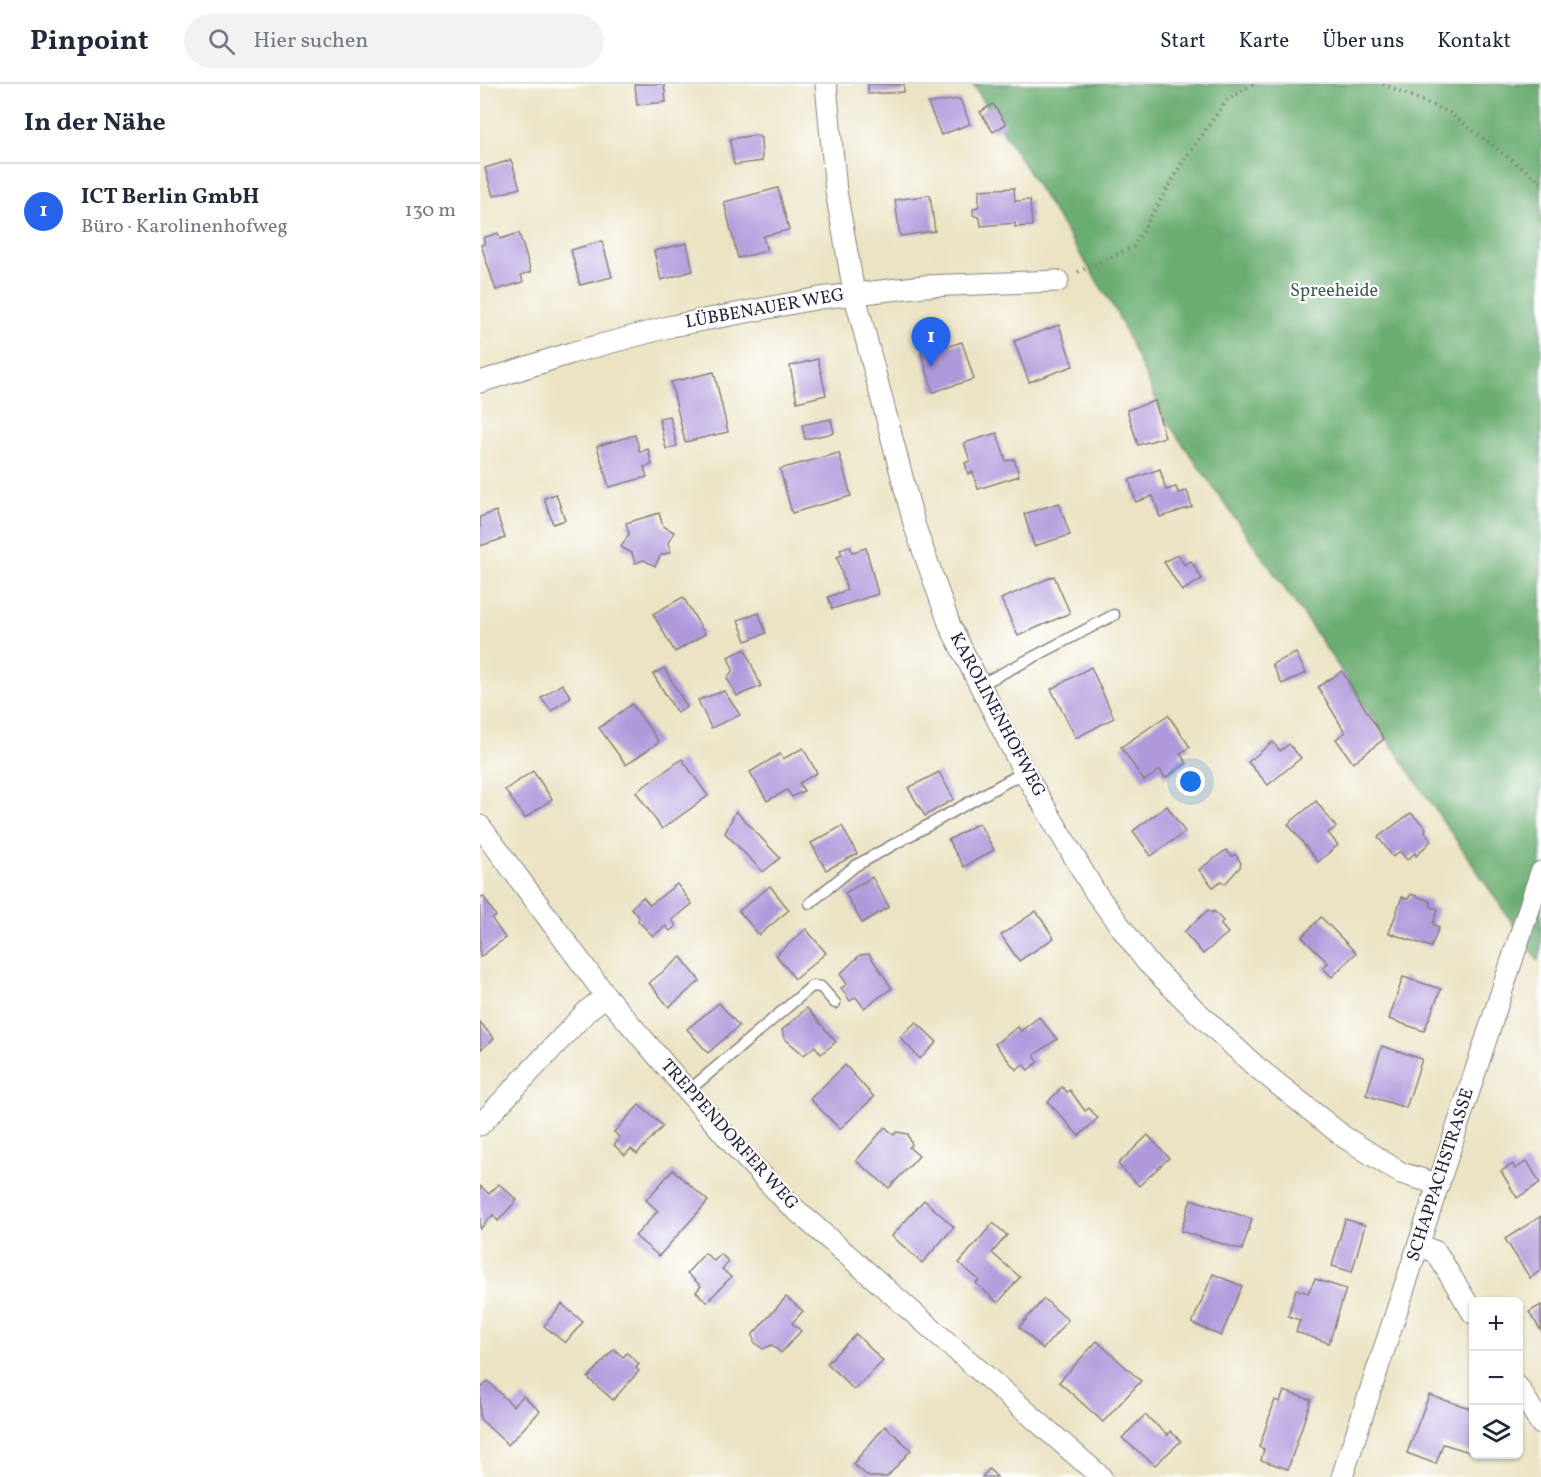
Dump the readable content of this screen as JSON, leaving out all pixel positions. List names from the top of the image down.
{
  "streets": {
    "street": [
      "LÜBBENAUER WEG",
      "KAROLINENHOFWEG",
      "TREPPENDORFER WEG",
      "SCHAPPACHSTRASSE"
    ]
  },
  "crossings": [
    ["LÜBBENAUER WEG", "KAROLINENHOFWEG"],
    ["KAROLINENHOFWEG", "SCHAPPACHSTRASSE"]
  ],
  "parks": ["Spreeheide"],
  "page": {
    "header": "Pinpoint",
    "search": "Hier suchen",
    "nav": [
      "Start",
      "Karte",
      "Über uns",
      "Kontakt"
    ],
    "heading": "In der Nähe",
    "list": [
      {
        "mark": "1",
        "name": "ICT Berlin GmbH",
        "note": "Büro · Karolinenhofweg",
        "value": "130 m"
      }
    ],
    "pins": "1",
    "map_buttons": ["+", "−"]
  }
}
